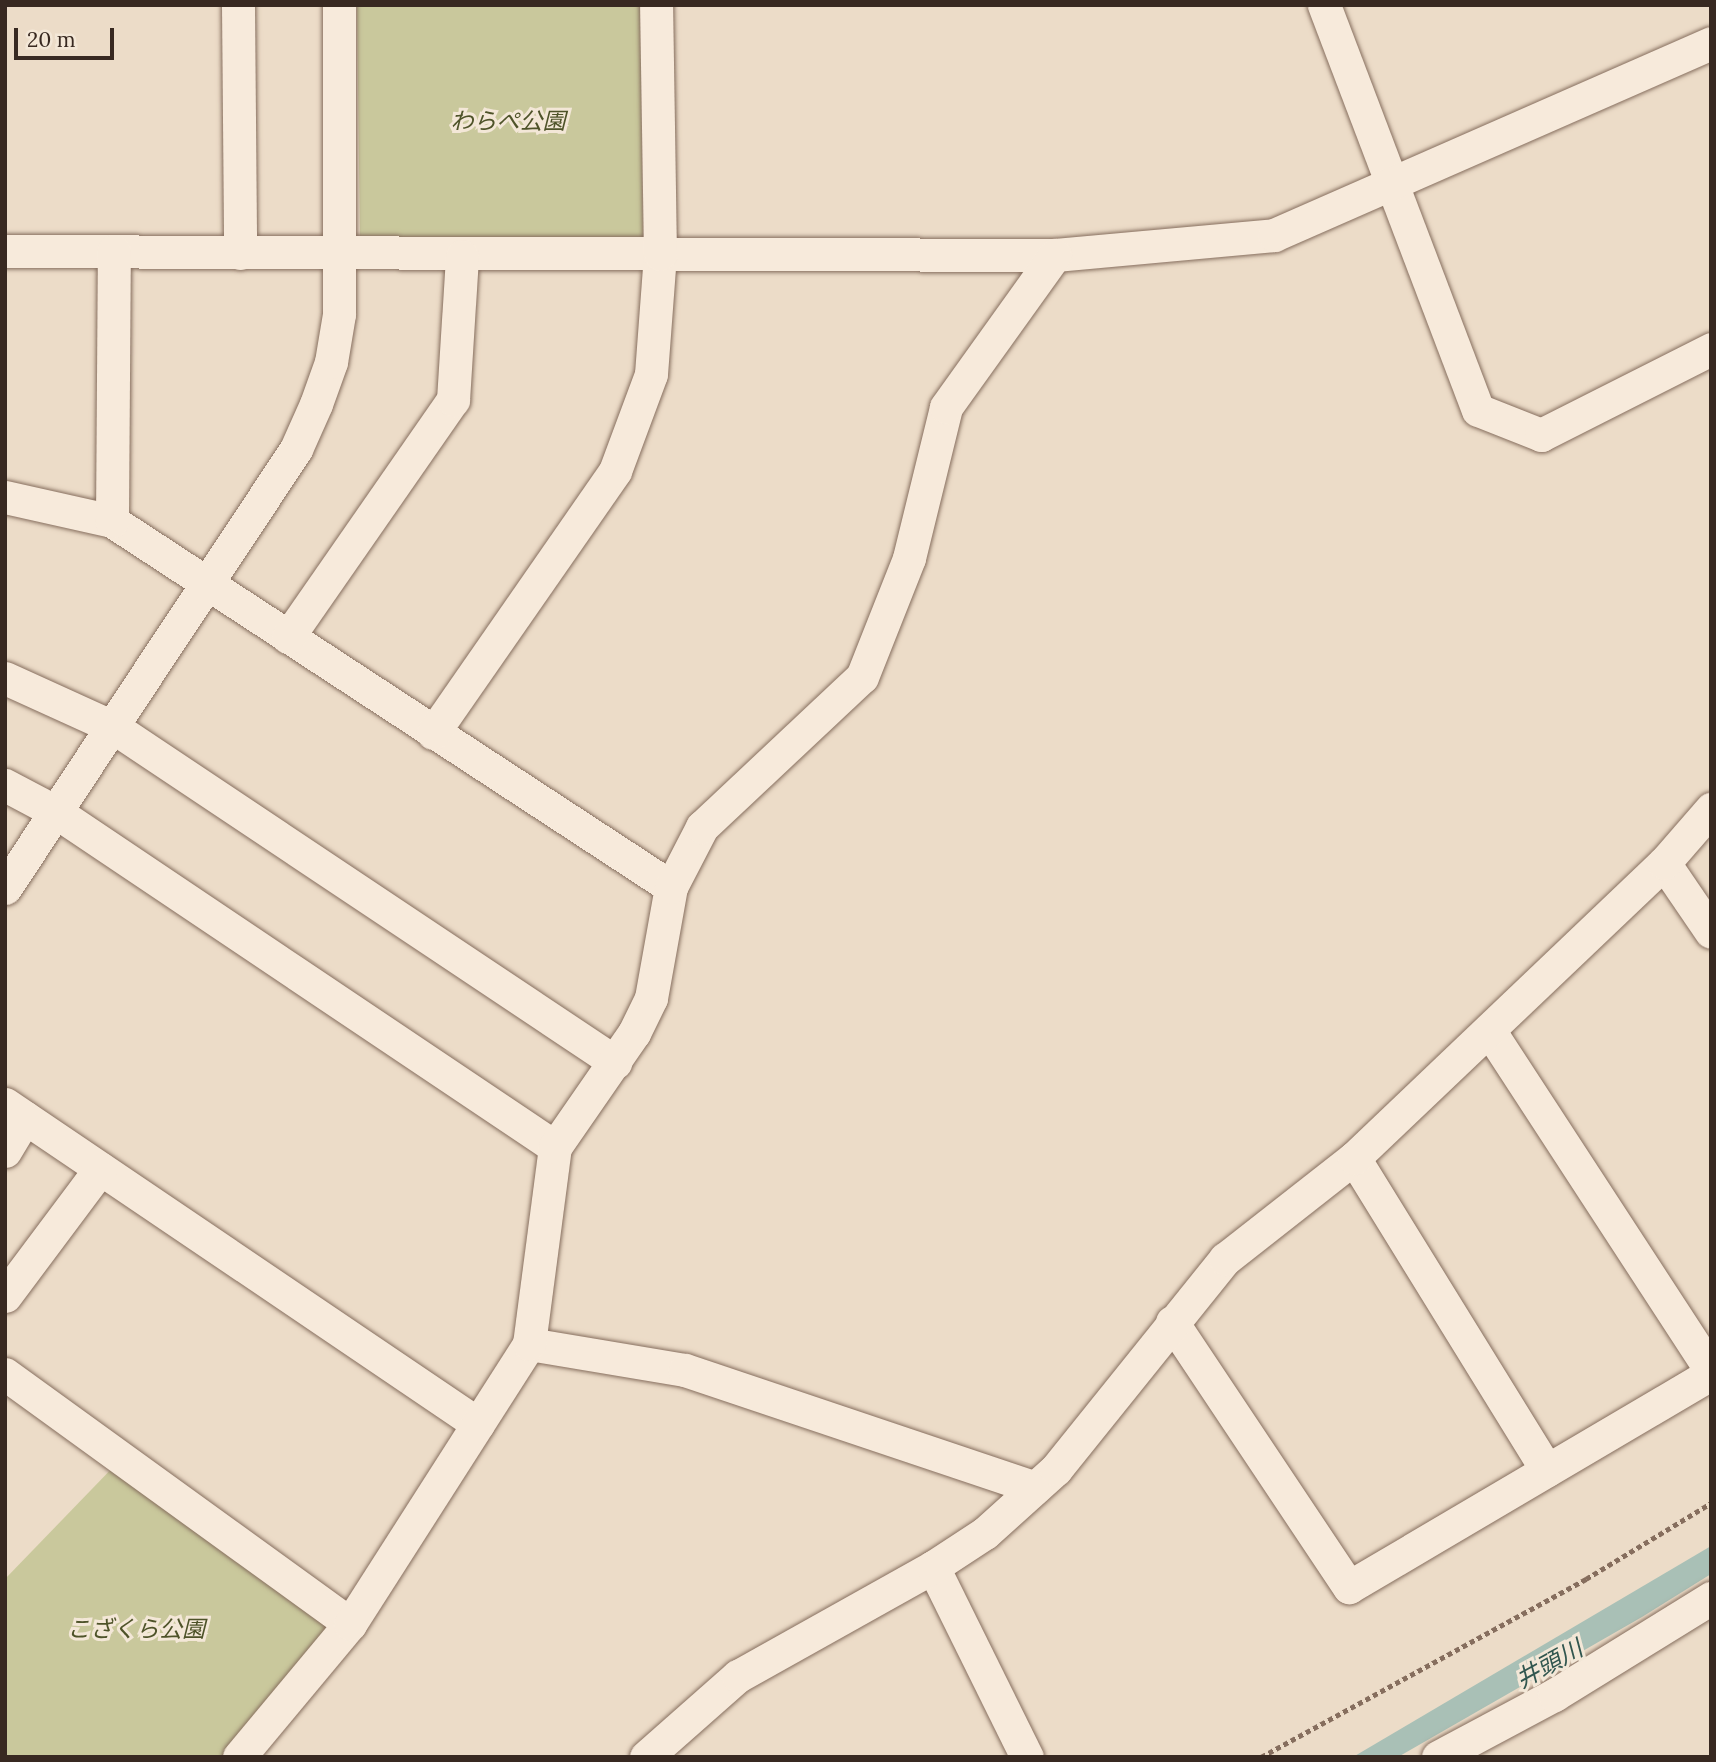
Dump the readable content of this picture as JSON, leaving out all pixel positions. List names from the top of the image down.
{
  "water": ["井頭川"],
  "parks": ["わらぺ公園", "こざくら公園"],
  "scale_bar": "20 m"
}
